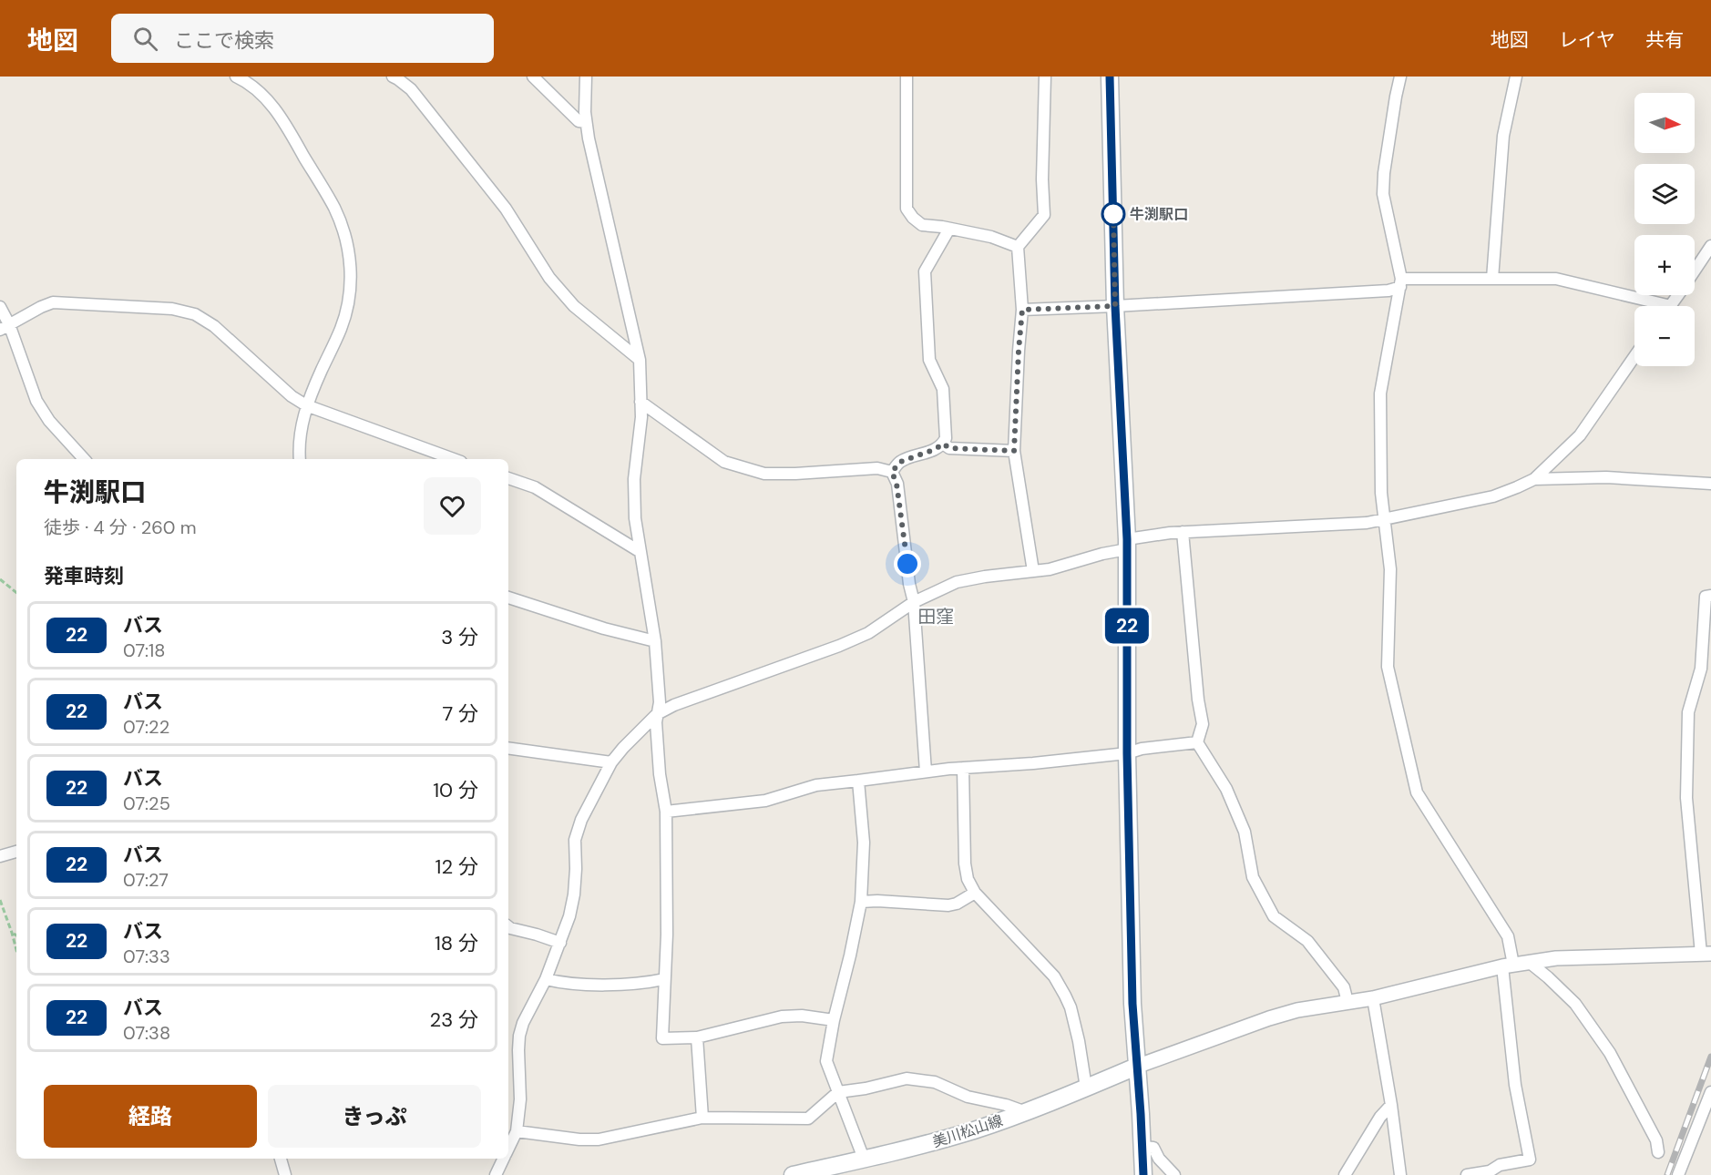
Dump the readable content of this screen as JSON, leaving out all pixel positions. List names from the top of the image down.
{
  "streets": {
    "main road": ["美川松山線"]
  },
  "districts": ["田窪"],
  "places": ["牛渕駅口"],
  "lines": ["bus line 22"],
  "north": "right",
  "page": {
    "header": "地図",
    "search": "ここで検索",
    "nav": ["地図", "レイヤ", "共有"],
    "on_map": "22",
    "map_buttons": ["+", "−"],
    "heading": [
      ["牛渕駅口", "徒歩 · 4 分 · 260 m"],
      "発車時刻"
    ],
    "list": [
      {
        "mark": "22",
        "name": "バス",
        "note": "07:18",
        "value": "3 分"
      },
      {
        "mark": "22",
        "name": "バス",
        "note": "07:22",
        "value": "7 分"
      },
      {
        "mark": "22",
        "name": "バス",
        "note": "07:25",
        "value": "10 分"
      },
      {
        "mark": "22",
        "name": "バス",
        "note": "07:27",
        "value": "12 分"
      },
      {
        "mark": "22",
        "name": "バス",
        "note": "07:33",
        "value": "18 分"
      },
      {
        "mark": "22",
        "name": "バス",
        "note": "07:38",
        "value": "23 分"
      }
    ],
    "buttons": ["経路", "きっぷ"]
  }
}
